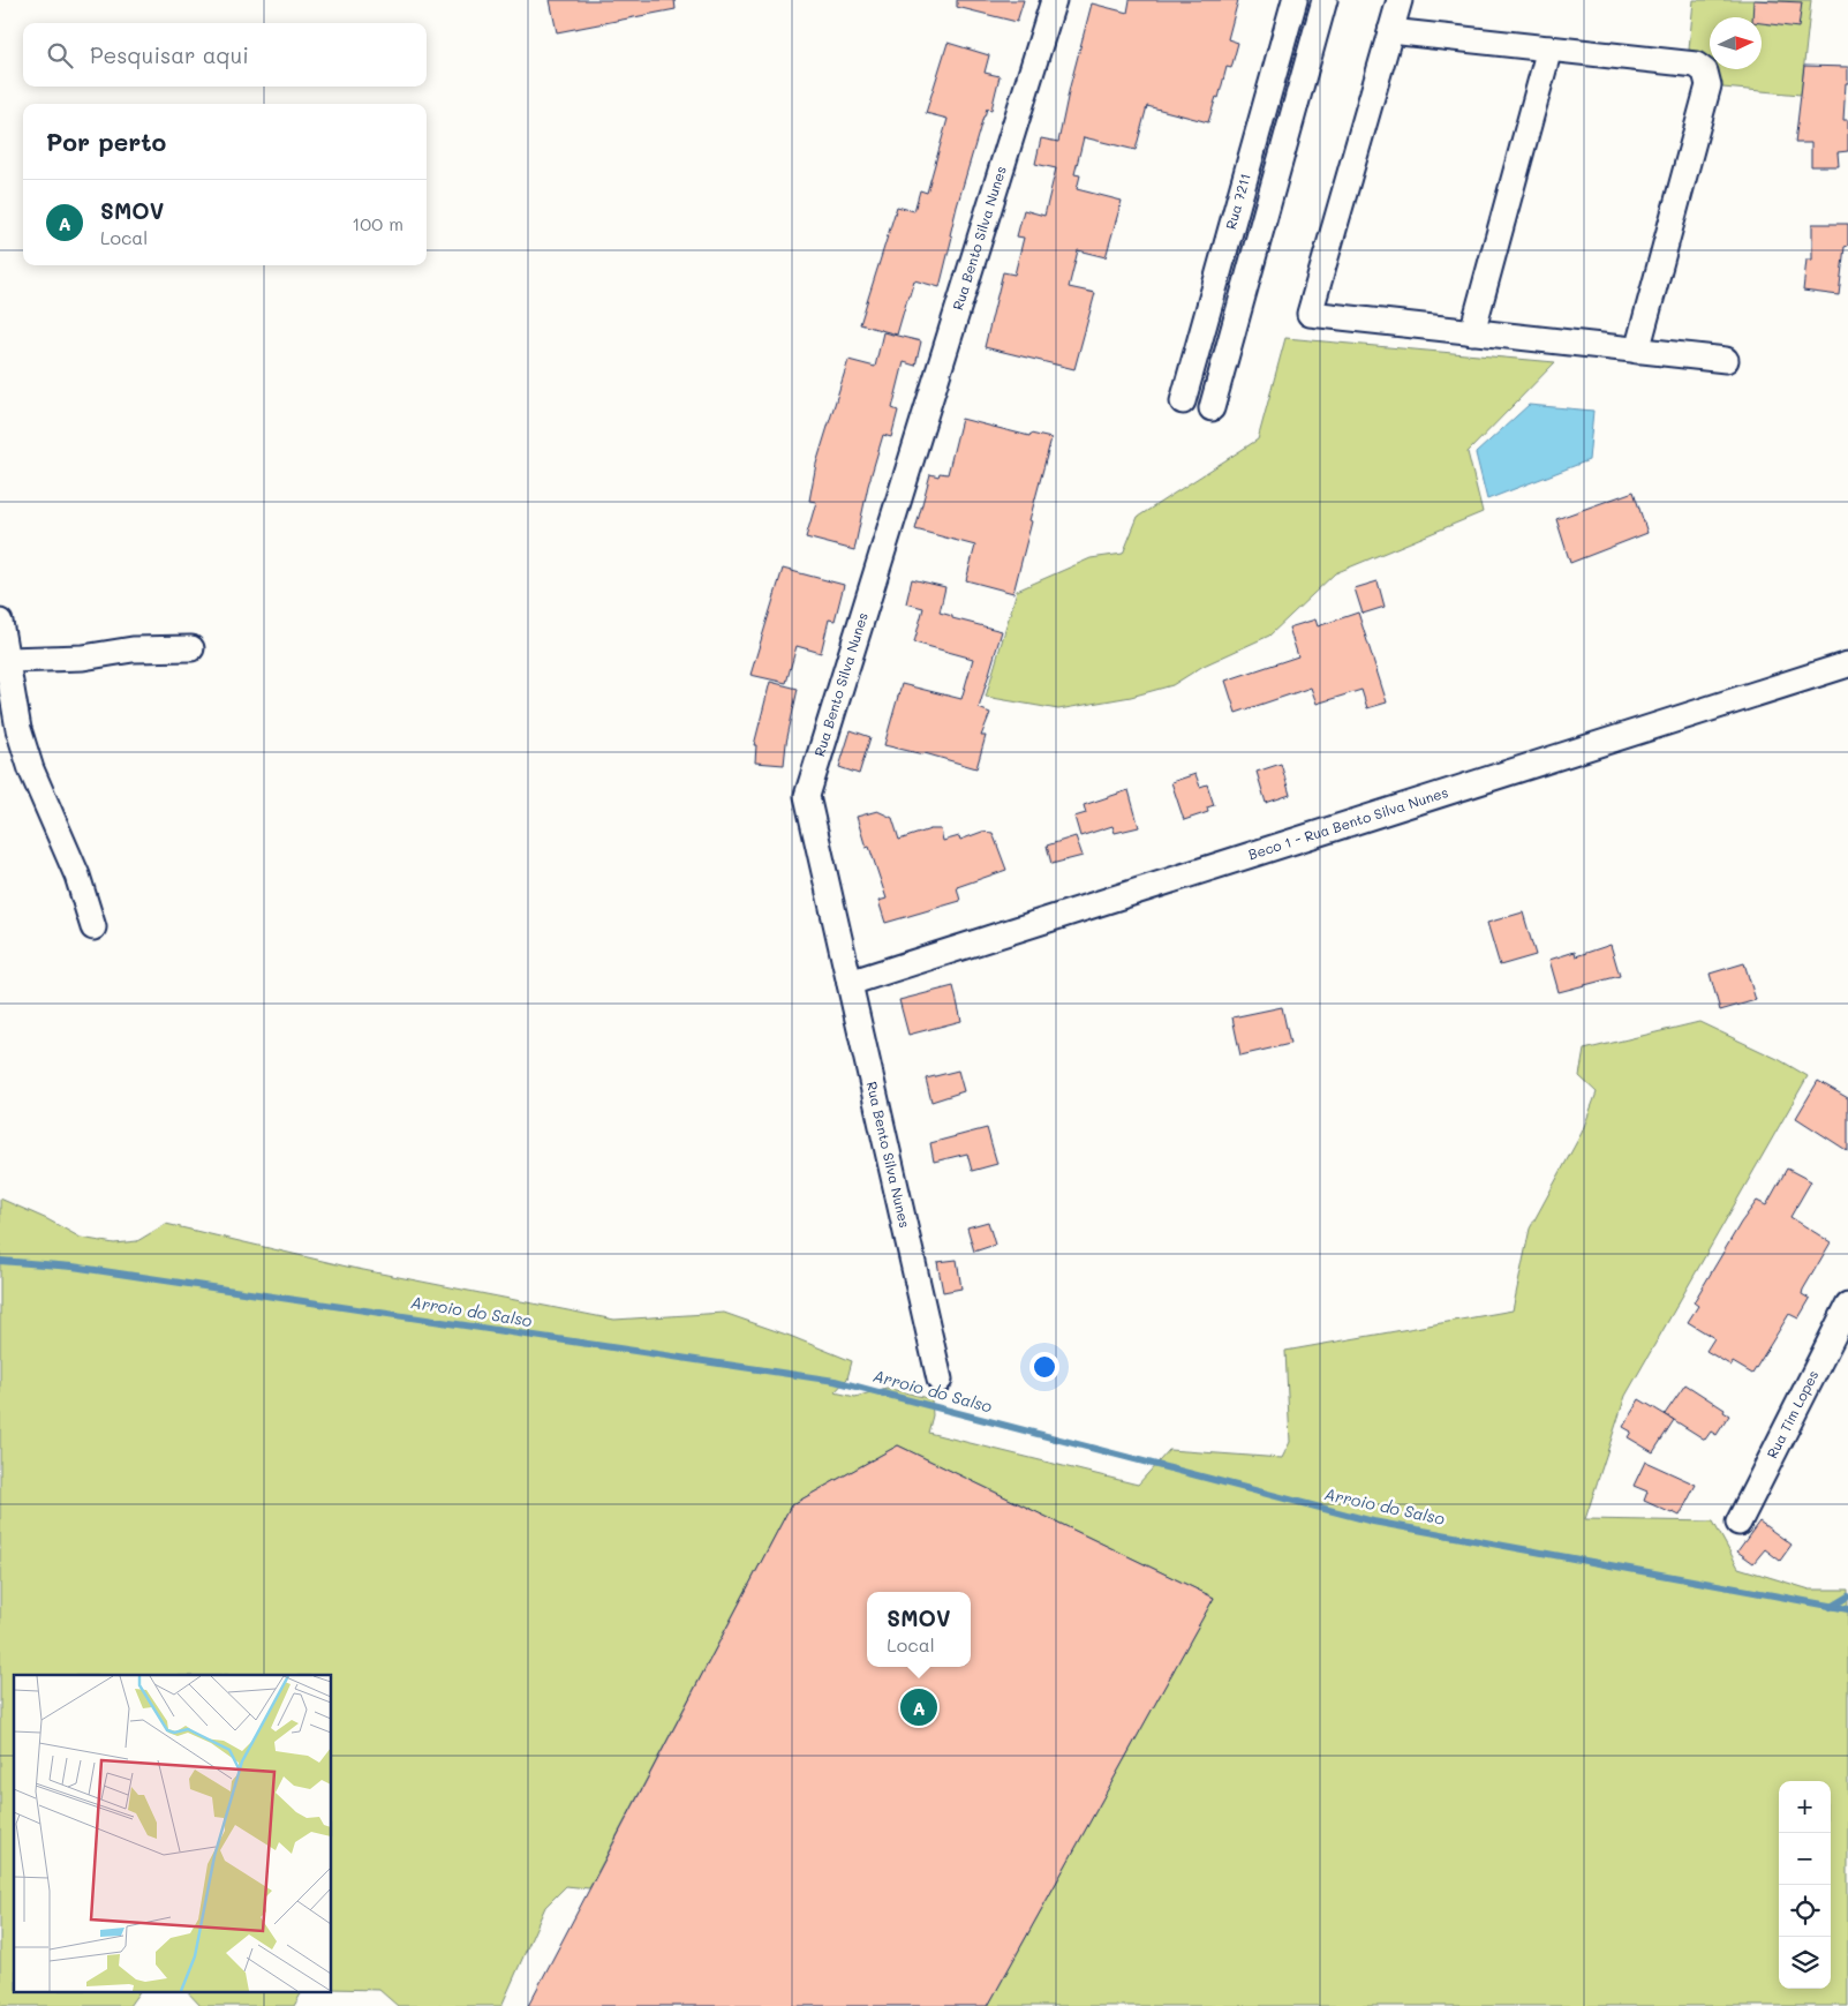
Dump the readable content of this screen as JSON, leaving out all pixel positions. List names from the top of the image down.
{
  "streets": {
    "street": [
      "Rua 7211",
      "Rua Bento Silva Nunes",
      "Beco 1 - Rua Bento Silva Nunes",
      "Rua Tim Lopes"
    ]
  },
  "crossings": [
    ["Rua Bento Silva Nunes", "Beco 1 - Rua Bento Silva Nunes"]
  ],
  "water": ["Arroio do Salso"],
  "north": "right",
  "page": {
    "search": "Pesquisar aqui",
    "heading": "Por perto",
    "list": [
      {
        "mark": "A",
        "name": "SMOV",
        "note": "Local",
        "value": "100 m"
      }
    ],
    "popup": ["SMOV", "Local"],
    "pins": "A",
    "map_buttons": ["+", "−"]
  }
}
